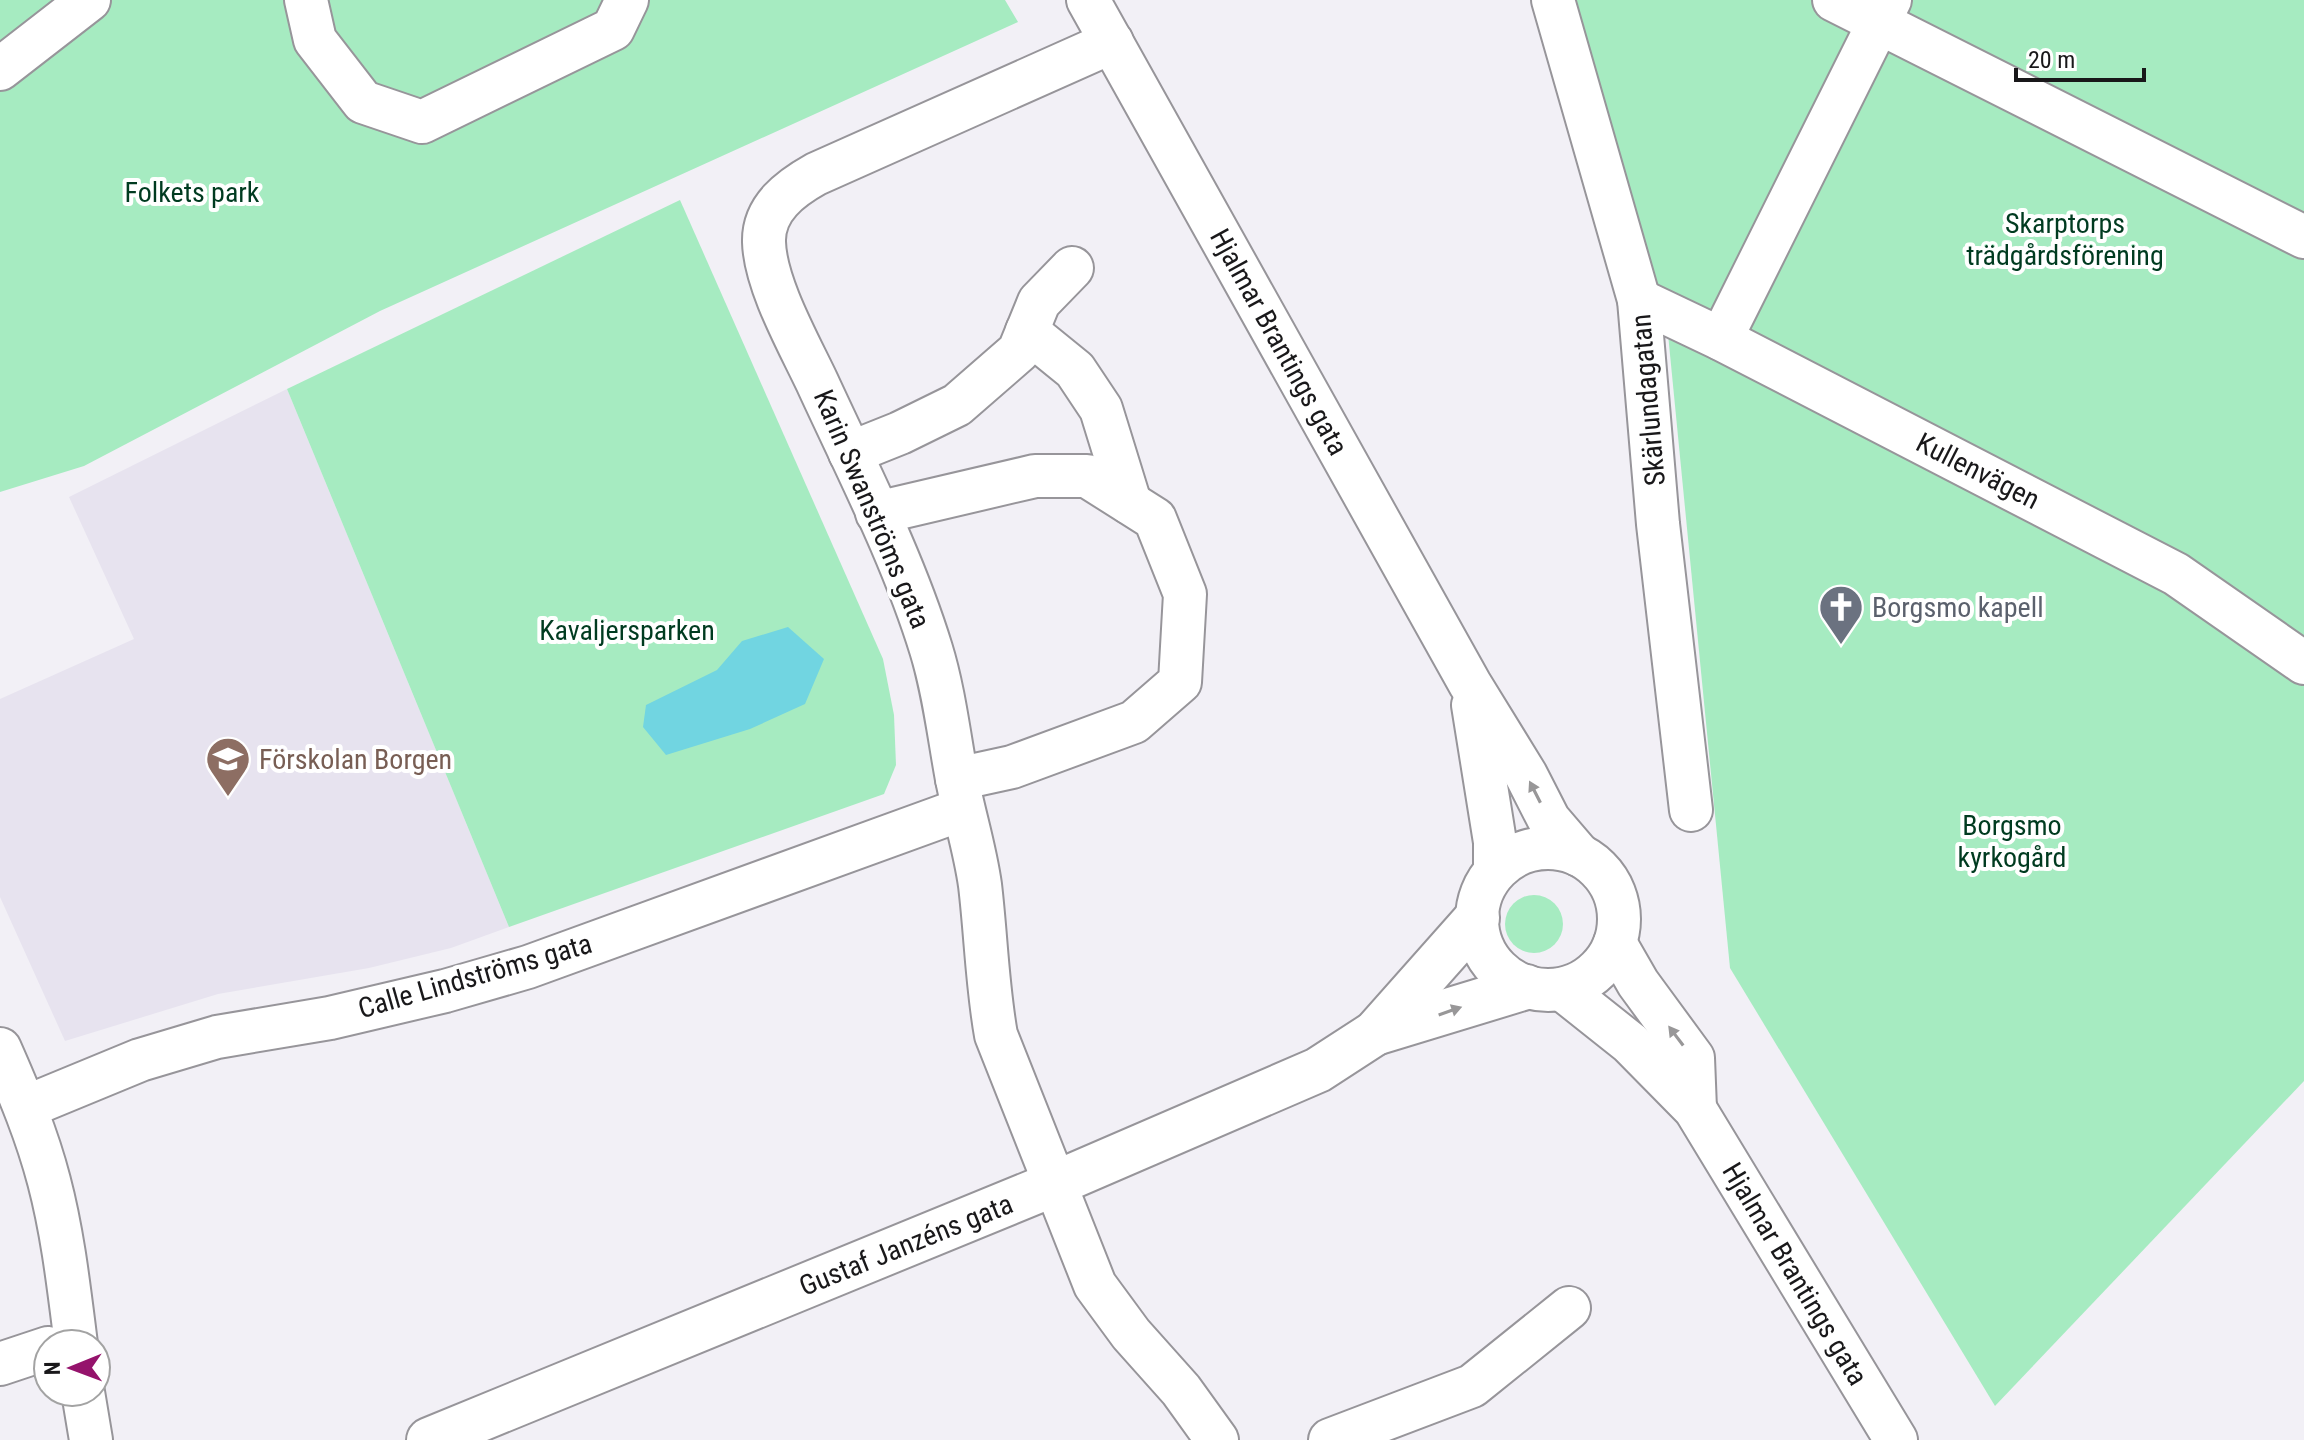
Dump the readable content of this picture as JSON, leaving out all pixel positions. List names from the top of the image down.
{
  "streets": {
    "main road": ["Gustaf Janzéns gata"],
    "street": [
      "Hjalmar Brantings gata",
      "Skärlundagatan",
      "Kullenvägen",
      "Karin Swanströms gata",
      "Calle Lindströms gata"
    ]
  },
  "crossings": [
    ["Hjalmar Brantings gata", "Karin Swanströms gata"],
    ["Hjalmar Brantings gata", "Gustaf Janzéns gata"],
    ["Skärlundagatan", "Kullenvägen"],
    ["Karin Swanströms gata", "Calle Lindströms gata"],
    ["Karin Swanströms gata", "Gustaf Janzéns gata"]
  ],
  "parks": [
    "Folkets park",
    "Skarptorps trädgårdsförening",
    "Kavaljersparken",
    "Borgsmo kyrkogård"
  ],
  "places": {
    "church": ["Borgsmo kapell"],
    "school or university": ["Förskolan Borgen"]
  },
  "scale_bar": "20 m",
  "north": "left"
}
